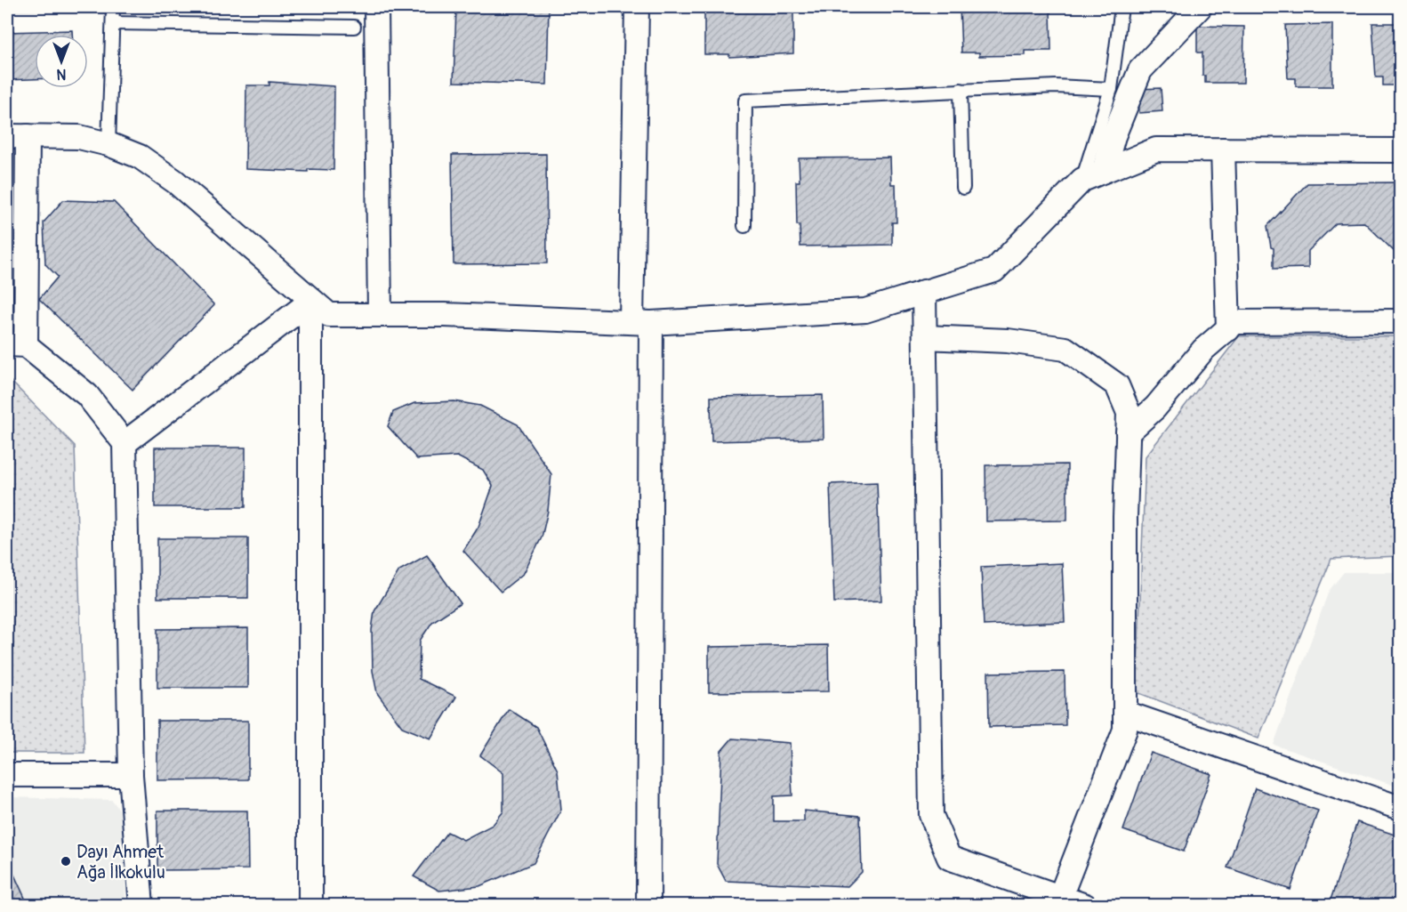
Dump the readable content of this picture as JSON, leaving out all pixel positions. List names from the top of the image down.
{
  "places": ["Dayı Ahmet Ağa İlkokulu"],
  "north": "bottom"
}
